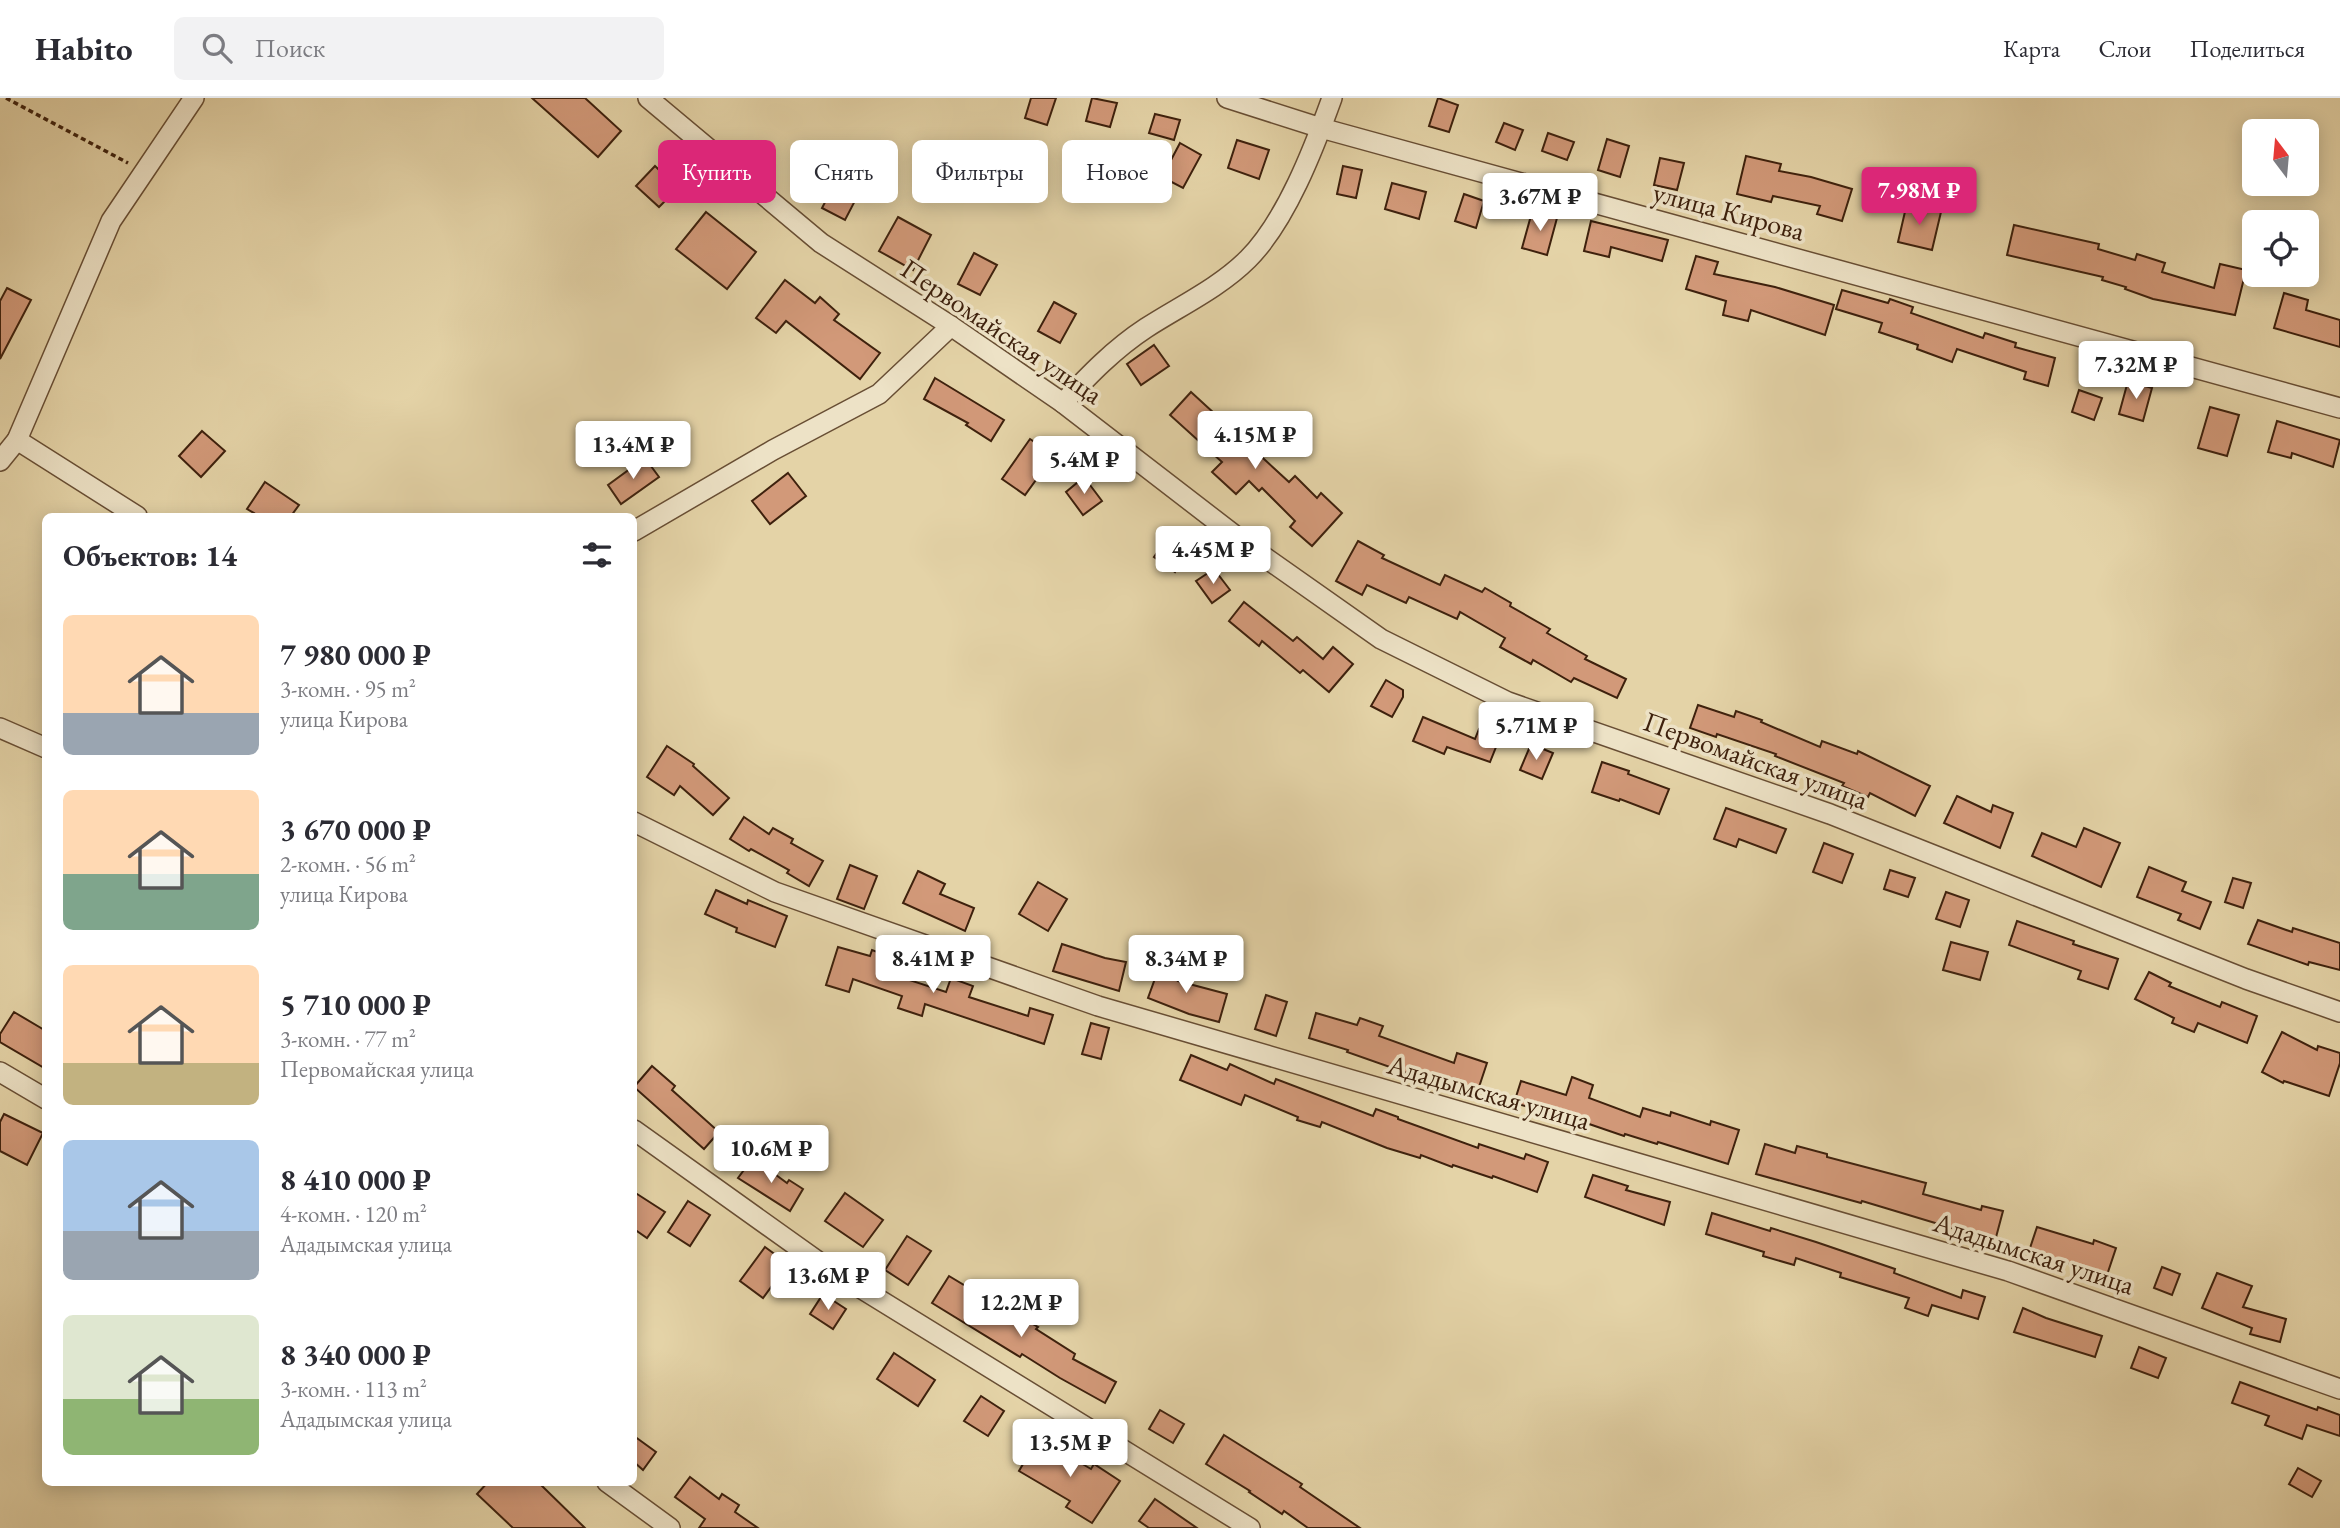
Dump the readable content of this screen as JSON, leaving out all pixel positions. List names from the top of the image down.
{
  "streets": {
    "street": ["улица Кирова", "Первомайская улица", "Ададымская улица"]
  },
  "north": "top",
  "page": {
    "header": "Habito",
    "search": "Поиск",
    "nav": ["Карта", "Слои", "Поделиться"],
    "chip": [
      "Купить",
      "Снять",
      "Фильтры",
      "Новое"
    ],
    "price": [
      "7.98M ₽",
      "3.67M ₽",
      "7.32M ₽",
      "4.15M ₽",
      "13.4M ₽",
      "5.4M ₽",
      "4.45M ₽",
      "5.71M ₽",
      "8.41M ₽",
      "8.34M ₽",
      "10.6M ₽",
      "13.6M ₽",
      "12.2M ₽",
      "13.5M ₽"
    ],
    "heading": "Объектов: 14",
    "list": [
      {
        "name": "7 980 000 ₽",
        "note": "3-комн. · 95 m² · улица Кирова"
      },
      {
        "name": "3 670 000 ₽",
        "note": "2-комн. · 56 m² · улица Кирова"
      },
      {
        "name": "5 710 000 ₽",
        "note": "3-комн. · 77 m² · Первомайская улица"
      },
      {
        "name": "8 410 000 ₽",
        "note": "4-комн. · 120 m² · Ададымская улица"
      },
      {
        "name": "8 340 000 ₽",
        "note": "3-комн. · 113 m² · Ададымская улица"
      }
    ]
  }
}
